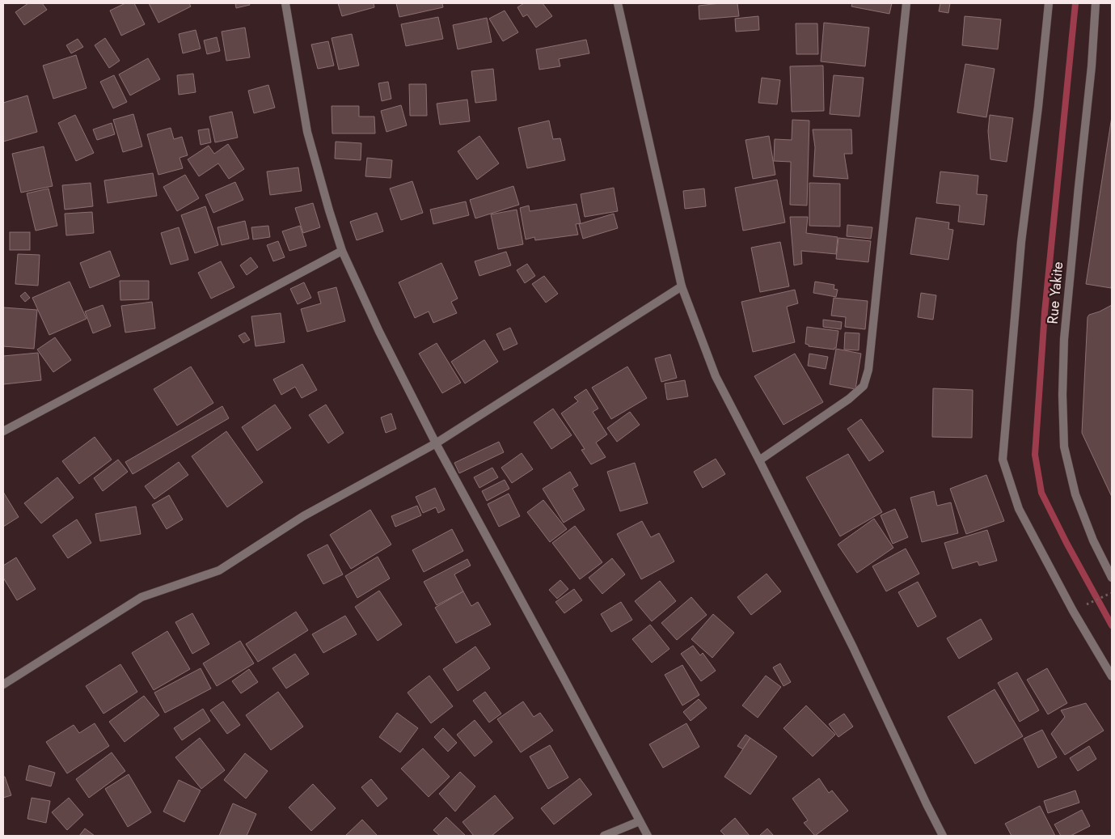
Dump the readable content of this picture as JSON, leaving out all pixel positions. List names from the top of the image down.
{
  "streets": {
    "street": ["Rue Yakite"]
  }
}
